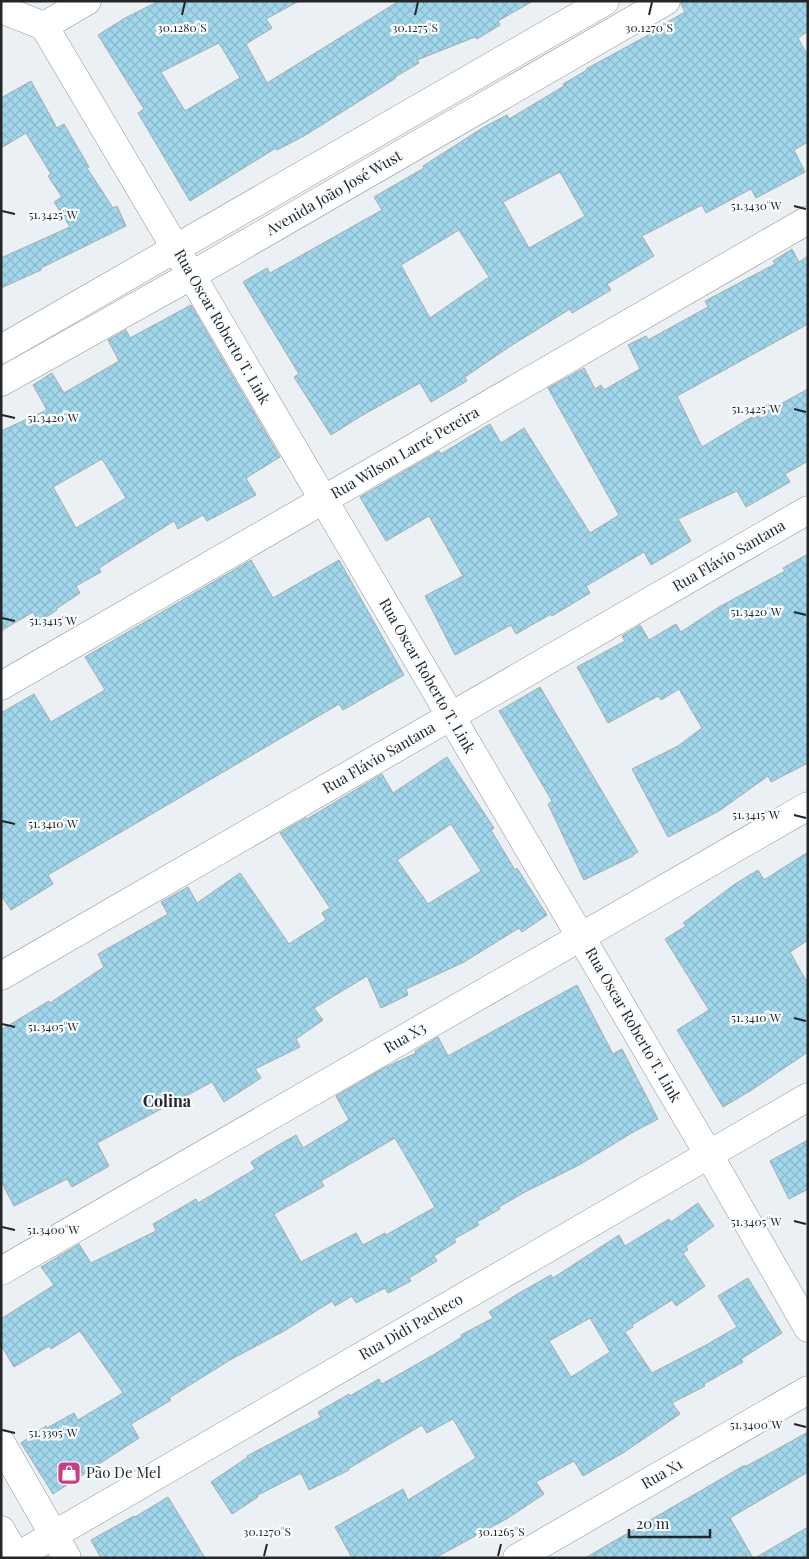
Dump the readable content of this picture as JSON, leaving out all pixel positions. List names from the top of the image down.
{
  "streets": {
    "street": [
      "Avenida João José Wust",
      "Rua Oscar Roberto T. Link",
      "Rua Wilson Larré Pereira",
      "Rua Flávio Santana",
      "Rua X3",
      "Rua Didi Pacheco",
      "Rua X1"
    ]
  },
  "crossings": [
    ["Avenida João José Wust", "Rua Oscar Roberto T. Link"],
    ["Rua Oscar Roberto T. Link", "Rua Wilson Larré Pereira"],
    ["Rua Oscar Roberto T. Link", "Rua Flávio Santana"],
    ["Rua Oscar Roberto T. Link", "Rua X3"],
    ["Rua Oscar Roberto T. Link", "Rua Didi Pacheco"]
  ],
  "districts": ["Colina"],
  "places": {
    "shop": ["Pão De Mel"]
  },
  "scale_bar": "20 m",
  "coordinates": [
    "30.1280°S",
    "30.1275°S",
    "30.1270°S",
    "51.3430°W",
    "51.3425°W",
    "51.3420°W",
    "51.3415°W",
    "51.3410°W",
    "51.3405°W",
    "51.3400°W",
    "51.3395°W",
    "30.1265°S"
  ]
}
